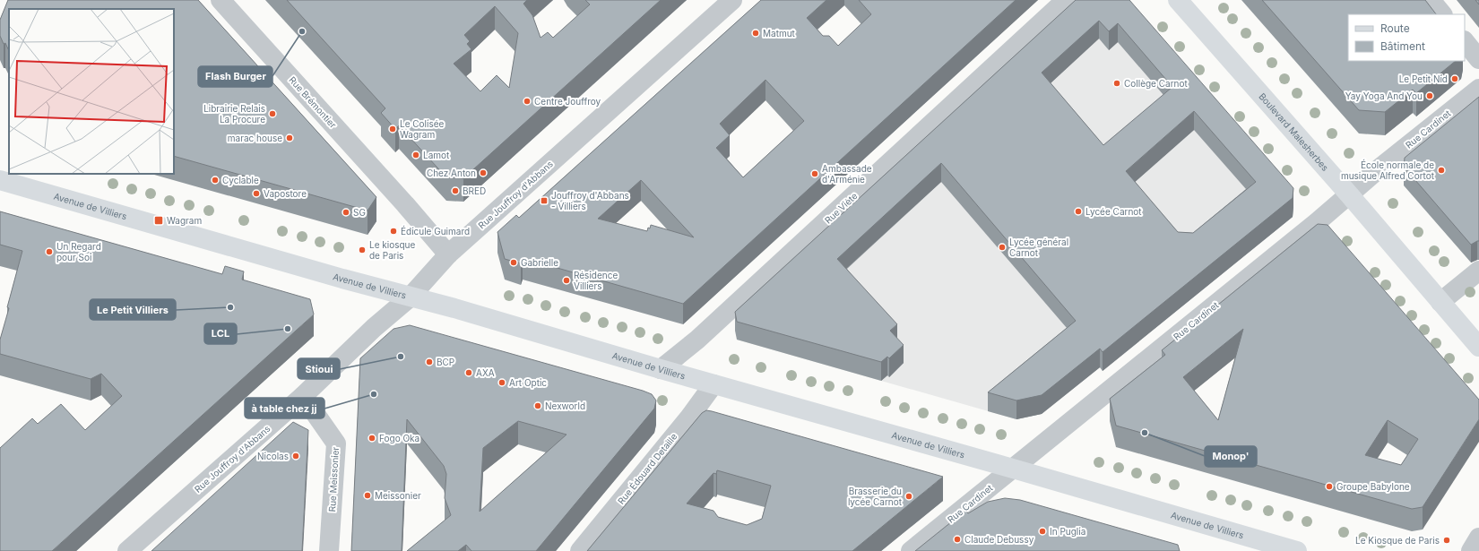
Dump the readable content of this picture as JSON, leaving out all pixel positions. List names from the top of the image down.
{
  "streets": {
    "main road": ["Boulevard Malesherbes", "Avenue de Villiers"],
    "street": [
      "Rue Brémontier",
      "Rue Cardinet",
      "Rue Jouffroy d'Abbans",
      "Rue Viète",
      "Rue Édouard Detaille",
      "Rue Meissonier"
    ]
  },
  "crossings": [
    ["Rue Brémontier", "Rue Jouffroy d'Abbans"],
    ["Rue Cardinet", "Boulevard Malesherbes"],
    ["Rue Cardinet", "Avenue de Villiers"],
    ["Rue Jouffroy d'Abbans", "Avenue de Villiers"],
    ["Rue Jouffroy d'Abbans", "Rue Meissonier"],
    ["Avenue de Villiers", "Rue Viète"],
    ["Avenue de Villiers", "Rue Édouard Detaille"]
  ],
  "places": {
    "other": [
      "Flash Burger",
      "Matmut",
      "Le Petit Nid",
      "Collège Carnot",
      "Yay Yoga And You",
      "Centre Jouffroy",
      "Librairie Relais La Procure",
      "Le Colisée Wagram",
      "marac house",
      "Lamot",
      "École normale de musique Alfred Cortot",
      "Chez Anton",
      "Ambassade d'Arménie",
      "Cyclable",
      "BRED",
      "Vapostore",
      "Lycée Carnot",
      "SG",
      "Édicule Guimard",
      "Lycée général Carnot",
      "Le kiosque de Paris",
      "Un Regard pour Soi",
      "Gabrielle",
      "Résidence Villiers",
      "Le Petit Villiers",
      "LCL",
      "Stioui",
      "BCP",
      "AXA",
      "Art Optic",
      "à table chez jj",
      "Nexworld",
      "Monop'",
      "Fogo Oka",
      "Nicolas",
      "Groupe Babylone",
      "Meissonier",
      "Brasserie du lycée Carnot",
      "In Puglia",
      "Claude Debussy",
      "Le Kiosque de Paris"
    ],
    "transit": ["Jouffroy d'Abbans - Villiers", "Wagram"]
  },
  "legend": ["Route", "Bâtiment"]
}
